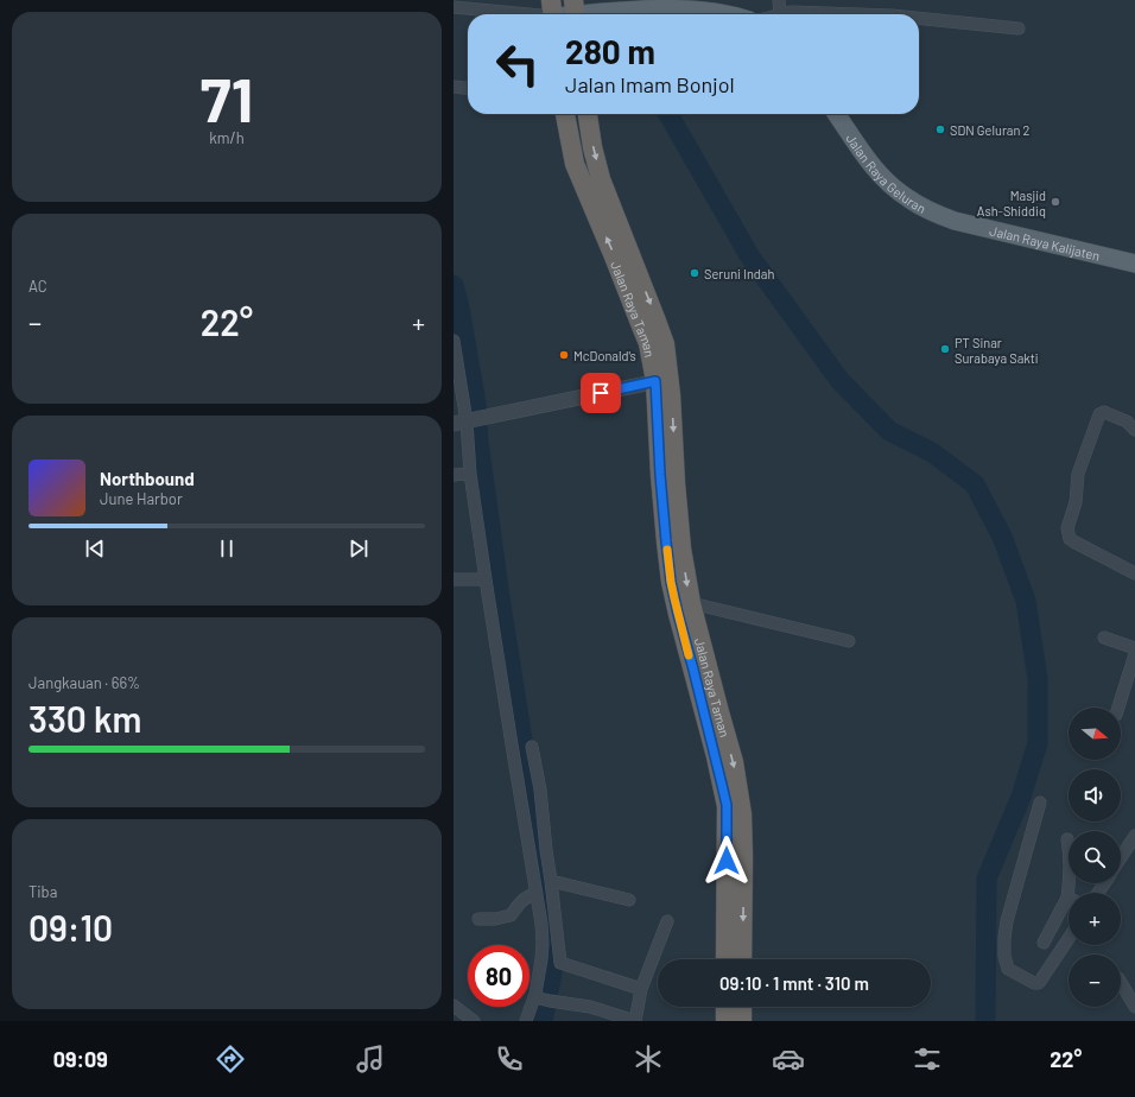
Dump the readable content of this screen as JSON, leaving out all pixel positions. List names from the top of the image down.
{
  "streets": {
    "highway": ["Jalan Raya Taman"],
    "main road": ["Jalan Raya Geluran", "Jalan Raya Kalijaten"]
  },
  "crossings": [
    ["Jalan Raya Geluran", "Jalan Raya Kalijaten"]
  ],
  "places": [
    "SDN Geluran 2",
    "Masjid Ash-Shiddiq",
    "Seruni Indah",
    "PT Sinar Surabaya Sakti",
    "McDonald's"
  ],
  "north": "right",
  "page": {
    "tile": [
      ["71", "km/h"],
      "AC",
      ["Jangkauan · 66%", "330 km"],
      ["Tiba", "09:10"]
    ],
    "turn": ["280 m", "Jalan Imam Bonjol"],
    "heat": ["−", "22°", "+"],
    "song": ["Northbound", "June Harbor"],
    "map_buttons": ["+", "−"],
    "limit": "80",
    "trip": "09:10 · 1 mnt · 310 m",
    "tabs": ["09:09", "22°"]
  }
}
